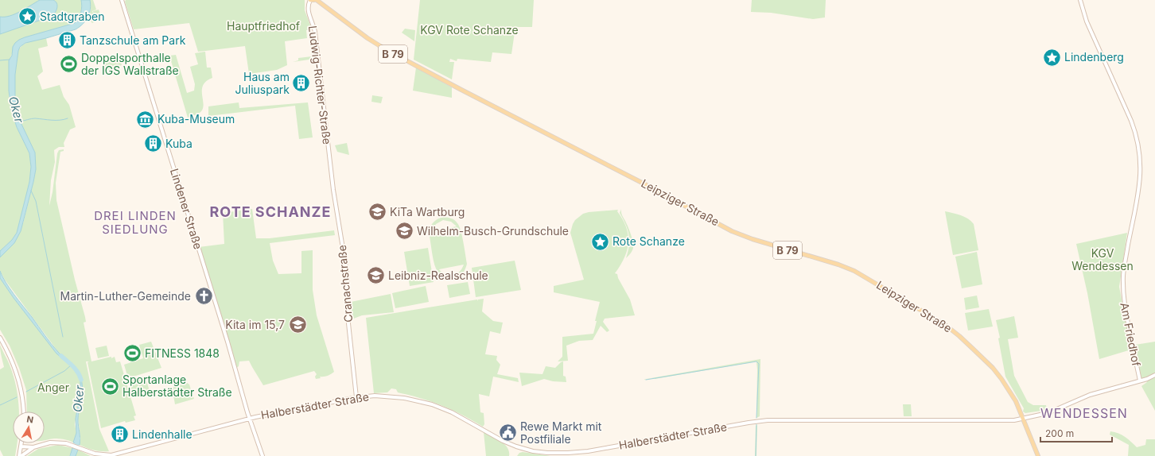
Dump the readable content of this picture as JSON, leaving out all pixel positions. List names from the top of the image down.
{
  "streets": {
    "main road": [
      "B 79",
      "Ludwig-Richter-Straße",
      "Leipziger Straße",
      "Lindener Straße",
      "Cranachstraße",
      "Am Friedhof",
      "Halberstädter Straße"
    ]
  },
  "crossings": [
    ["B 79", "Leipziger Straße"],
    ["B 79", "Halberstädter Straße"],
    ["Ludwig-Richter-Straße", "Leipziger Straße"],
    ["Ludwig-Richter-Straße", "Cranachstraße"],
    ["Leipziger Straße", "Halberstädter Straße"],
    ["Lindener Straße", "Halberstädter Straße"],
    ["Cranachstraße", "Halberstädter Straße"],
    ["Am Friedhof", "Halberstädter Straße"]
  ],
  "districts": ["ROTE SCHANZE", "DREI LINDEN SIEDLUNG", "WENDESSEN"],
  "water": ["Oker"],
  "parks": [
    "Hauptfriedhof",
    "KGV Rote Schanze",
    "KGV Wendessen",
    "Anger"
  ],
  "places": {
    "place": ["Stadtgraben", "Lindenberg", "Rote Schanze"],
    "building": [
      "Tanzschule am Park",
      "Haus am Juliuspark",
      "Kuba",
      "Lindenhalle"
    ],
    "sports": ["Doppelsporthalle der IGS Wallstraße", "FITNESS 1848", "Sportanlage Halberstädter Straße"],
    "museum": ["Kuba-Museum"],
    "school or university": [
      "KiTa Wartburg",
      "Wilhelm-Busch-Grundschule",
      "Leibniz-Realschule",
      "Kita im 15,7"
    ],
    "church": ["Martin-Luther-Gemeinde"],
    "public building": ["Rewe Markt mit Postfiliale"]
  },
  "scale_bar": "200 m",
  "north": "top"
}
